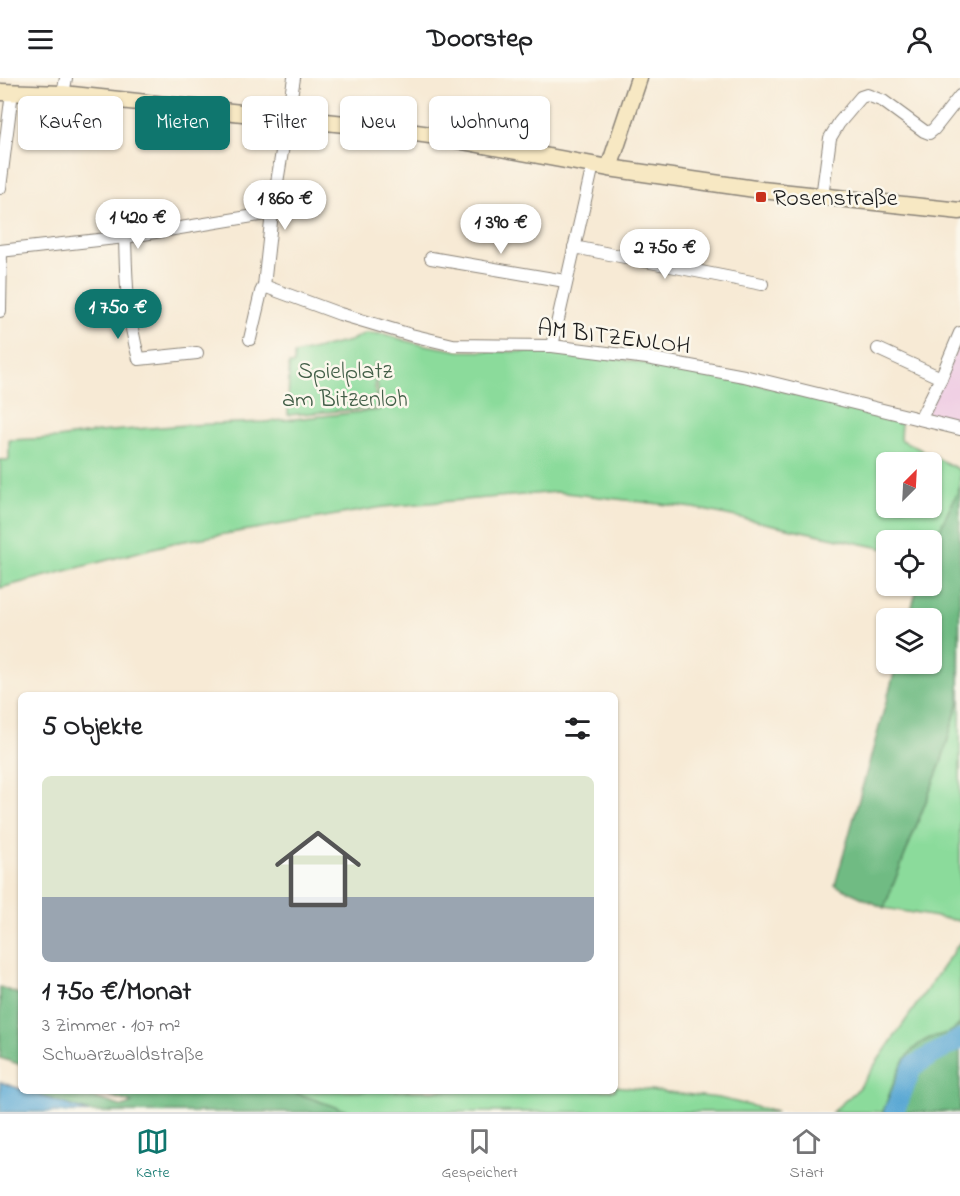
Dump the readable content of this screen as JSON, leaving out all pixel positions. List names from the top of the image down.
{
  "streets": {
    "street": ["AM BITZENLOH"]
  },
  "parks": ["Spielplatz am Bitzenloh"],
  "places": {
    "transit": ["Rosenstraße"]
  },
  "north": "top right",
  "page": {
    "header": "Doorstep",
    "chip": [
      "Kaufen",
      "Mieten",
      "Filter",
      "Neu",
      "Wohnung"
    ],
    "price": [
      "1 860 €",
      "1 420 €",
      "1 390 €",
      "2 750 €",
      "1 750 €"
    ],
    "heading": "5 Objekte",
    "list": [
      {
        "name": "1 750 €/Monat",
        "note": "3 Zimmer · 107 m² · Schwarzwaldstraße"
      }
    ],
    "tabs": ["Karte", "Gespeichert", "Start"]
  }
}
